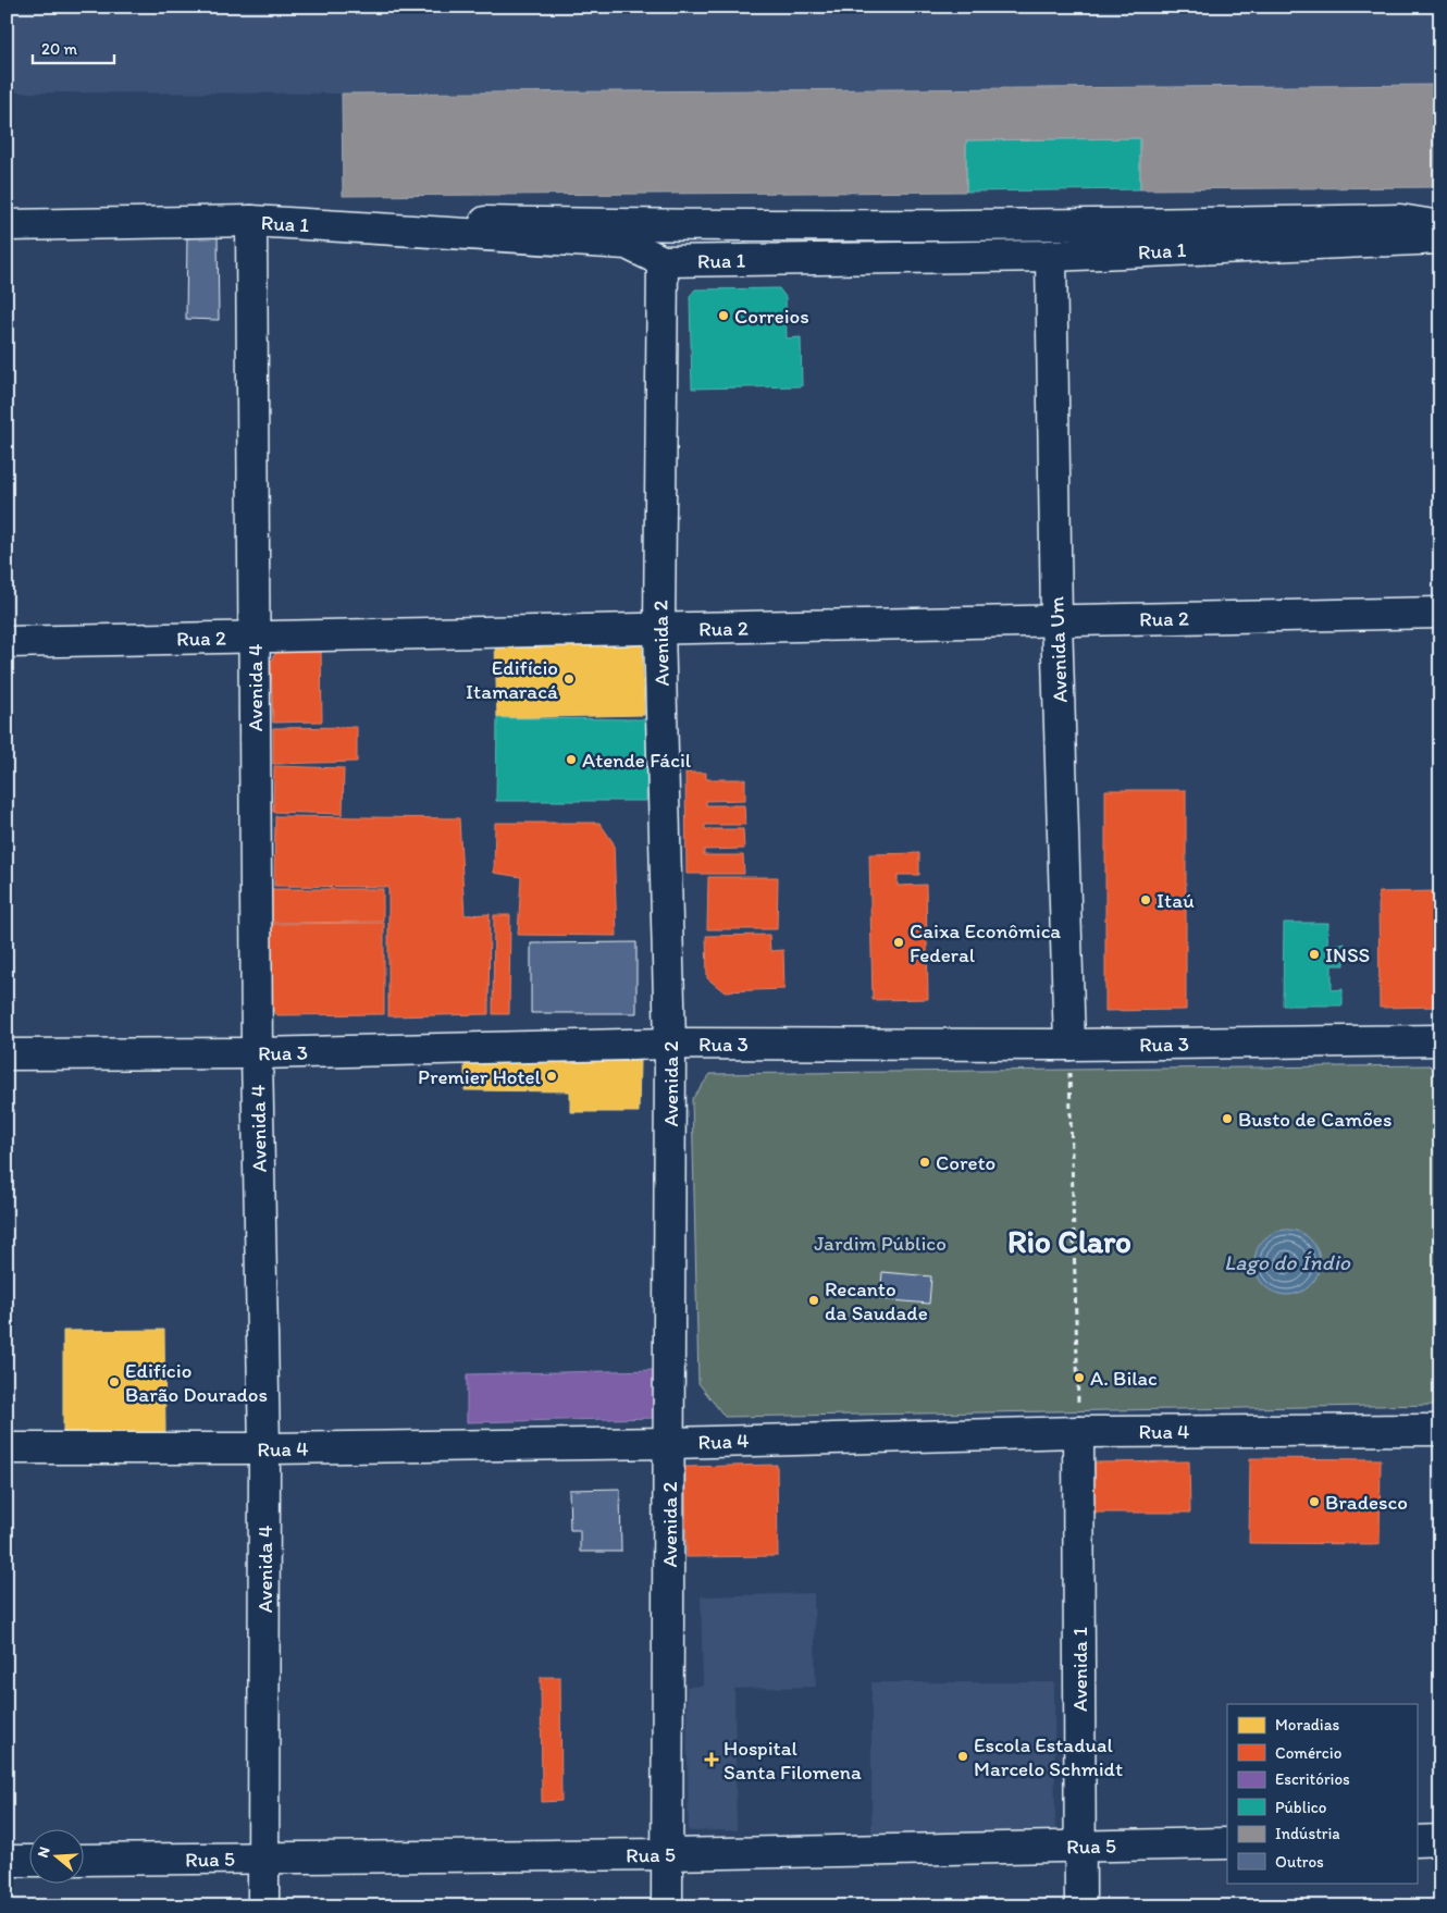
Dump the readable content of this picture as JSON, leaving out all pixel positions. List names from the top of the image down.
{
  "streets": {
    "street": [
      "Rua 1",
      "Rua 2",
      "Avenida 2",
      "Avenida Um",
      "Avenida 4",
      "Rua 3",
      "Rua 4",
      "Avenida 1",
      "Rua 5"
    ]
  },
  "crossings": [
    ["Rua 1", "Avenida 2"],
    ["Rua 1", "Avenida Um"],
    ["Rua 1", "Avenida 4"],
    ["Rua 2", "Avenida 2"],
    ["Rua 2", "Avenida Um"],
    ["Rua 2", "Avenida 4"],
    ["Avenida 2", "Rua 3"],
    ["Avenida 2", "Rua 4"],
    ["Avenida 2", "Rua 5"],
    ["Avenida Um", "Rua 3"],
    ["Avenida 4", "Rua 3"],
    ["Avenida 4", "Rua 4"],
    ["Avenida 4", "Rua 5"],
    ["Rua 4", "Avenida 1"],
    ["Avenida 1", "Rua 5"]
  ],
  "districts": ["Rio Claro"],
  "water": ["Lago do Índio"],
  "parks": ["Jardim Público"],
  "places": {
    "other": [
      "Correios",
      "Edifício Itamaracá",
      "Atende Fácil",
      "Itaú",
      "Caixa Econômica Federal",
      "INSS",
      "Premier Hotel",
      "Busto de Camões",
      "Coreto",
      "Recanto da Saudade",
      "A. Bilac",
      "Edifício Barão Dourados",
      "Bradesco",
      "Escola Estadual Marcelo Schmidt"
    ],
    "health": ["Hospital Santa Filomena"]
  },
  "legend": [
    "Moradias",
    "Comércio",
    "Escritórios",
    "Público",
    "Indústria",
    "Outros"
  ],
  "scale_bar": "20 m",
  "north": "left"
}
